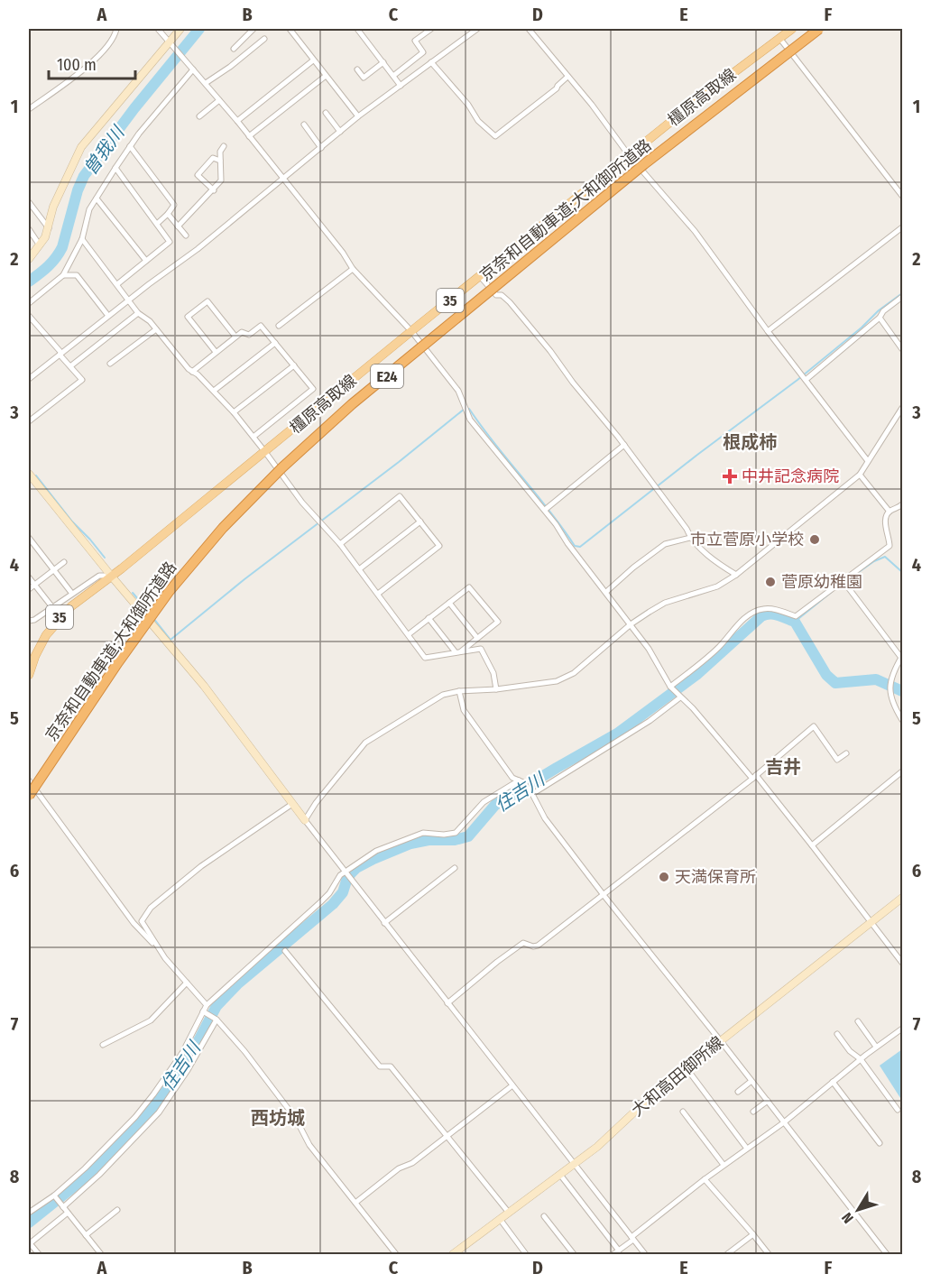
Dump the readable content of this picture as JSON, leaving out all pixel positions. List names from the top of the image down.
{
  "streets": {
    "highway": ["京奈和自動車道;大和御所道路", "E24"],
    "main road": ["橿原高取線", "35"],
    "street": ["大和高田御所線"]
  },
  "districts": ["根成柿", "吉井", "西坊城"],
  "water": ["曽我川", "住吉川"],
  "places": {
    "health": ["中井記念病院"],
    "other": ["市立菅原小学校", "菅原幼稚園", "天満保育所"]
  },
  "scale_bar": "100 m",
  "north": "bottom left",
  "grid": {
    "columns": [
      "A",
      "B",
      "C",
      "D",
      "E",
      "F"
    ],
    "rows": [
      "1",
      "2",
      "3",
      "4",
      "5",
      "6",
      "7",
      "8"
    ]
  }
}
